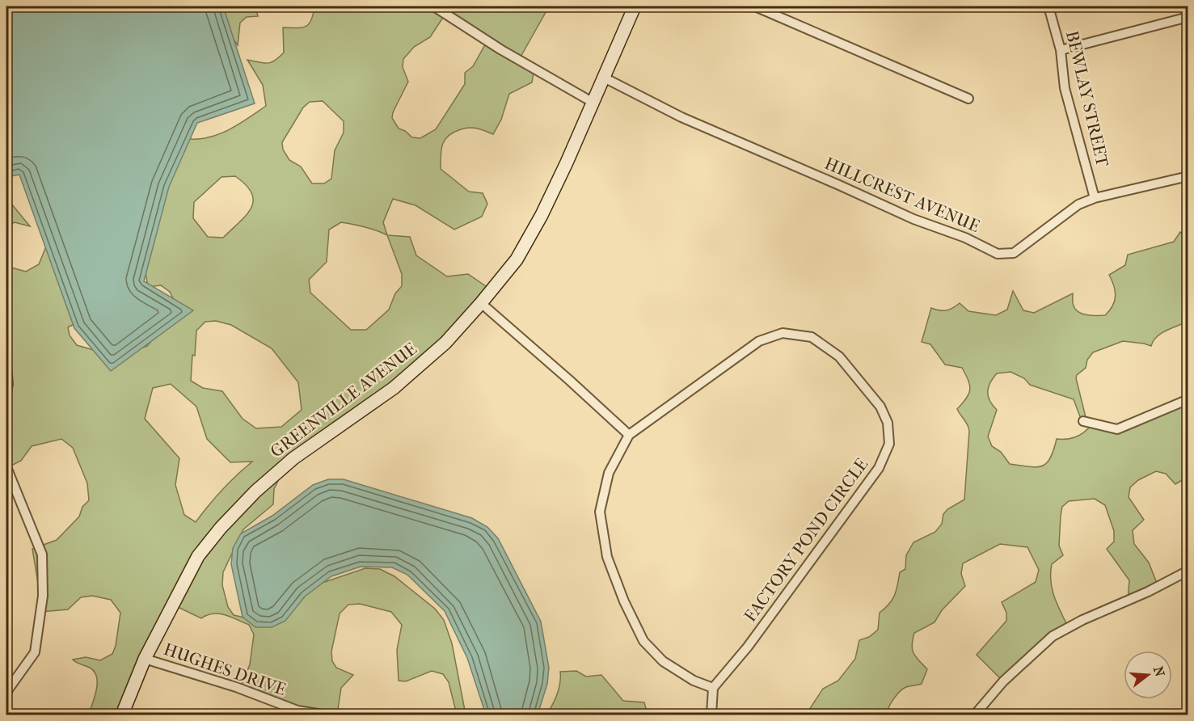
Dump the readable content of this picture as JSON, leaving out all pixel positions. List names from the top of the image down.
{
  "streets": {
    "main road": ["GREENVILLE AVENUE"],
    "street": [
      "BEWLAY STREET",
      "HILLCREST AVENUE",
      "FACTORY POND CIRCLE",
      "HUGHES DRIVE"
    ]
  },
  "crossings": [
    ["BEWLAY STREET", "HILLCREST AVENUE"],
    ["HILLCREST AVENUE", "GREENVILLE AVENUE"],
    ["GREENVILLE AVENUE", "HUGHES DRIVE"]
  ],
  "north": "right"
}
